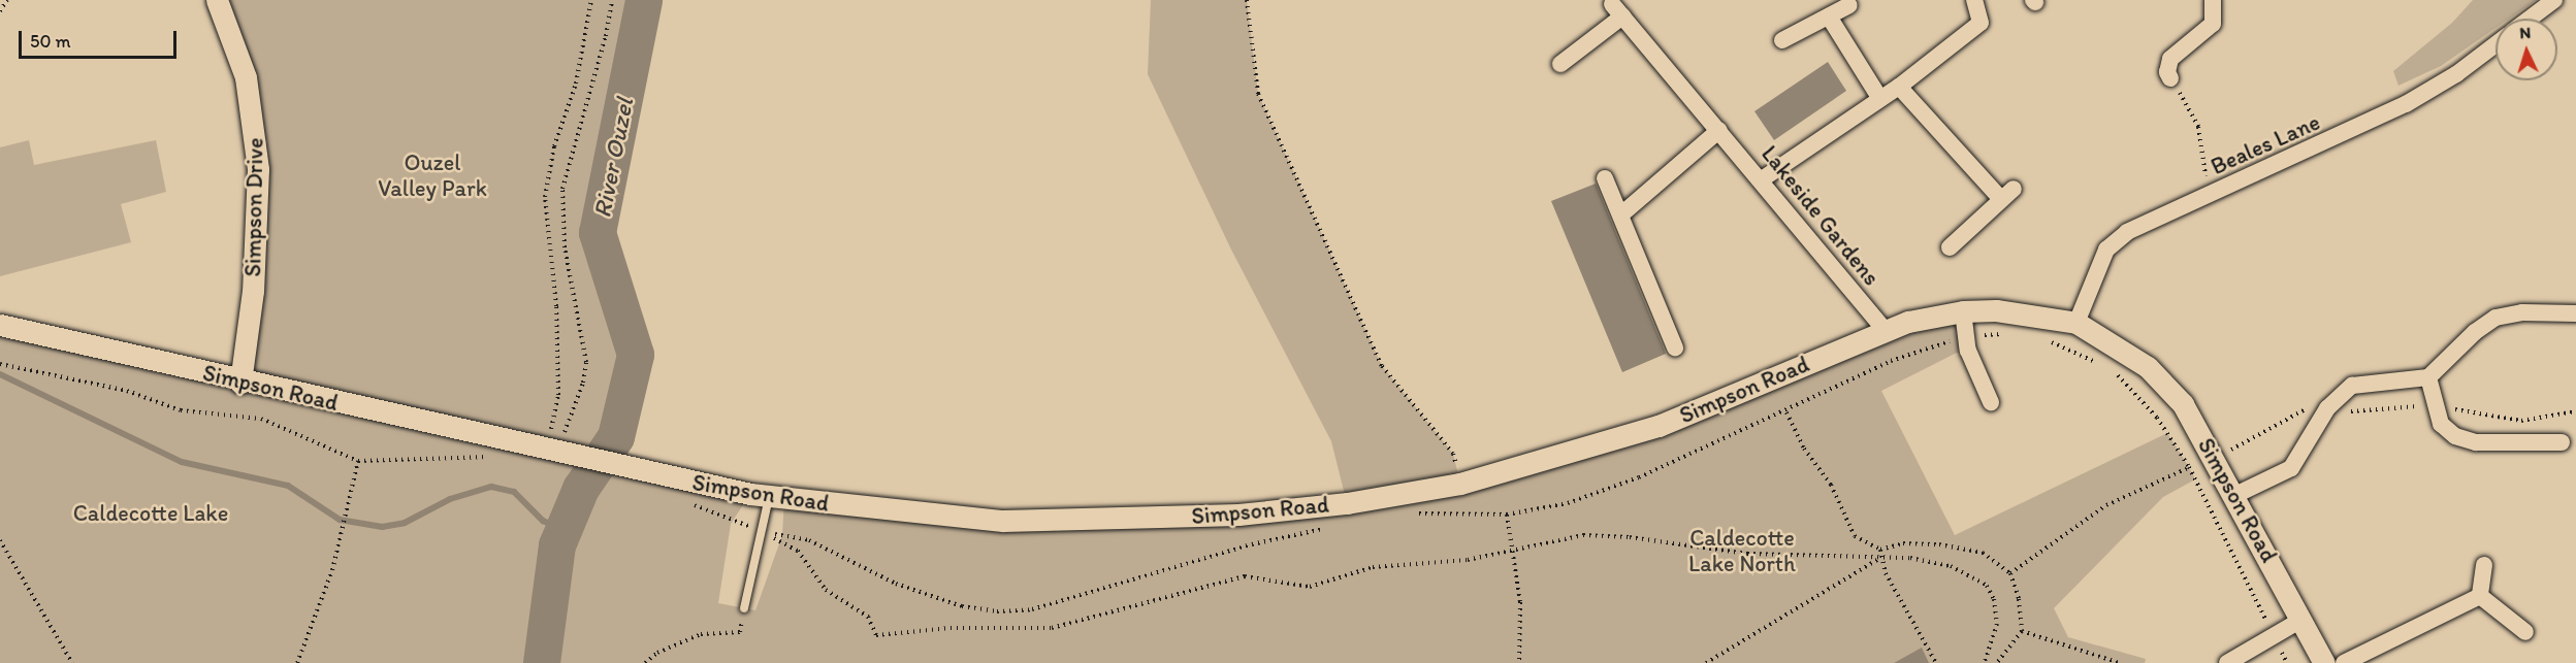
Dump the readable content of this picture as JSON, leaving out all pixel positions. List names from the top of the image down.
{
  "streets": {
    "street": [
      "Beales Lane",
      "Simpson Drive",
      "Lakeside Gardens",
      "Simpson Road"
    ]
  },
  "crossings": [
    ["Beales Lane", "Simpson Road"],
    ["Simpson Drive", "Simpson Road"],
    ["Lakeside Gardens", "Simpson Road"]
  ],
  "water": ["River Ouzel"],
  "parks": ["Ouzel Valley Park", "Caldecotte Lake", "Caldecotte Lake North"],
  "scale_bar": "50 m",
  "north": "top"
}
